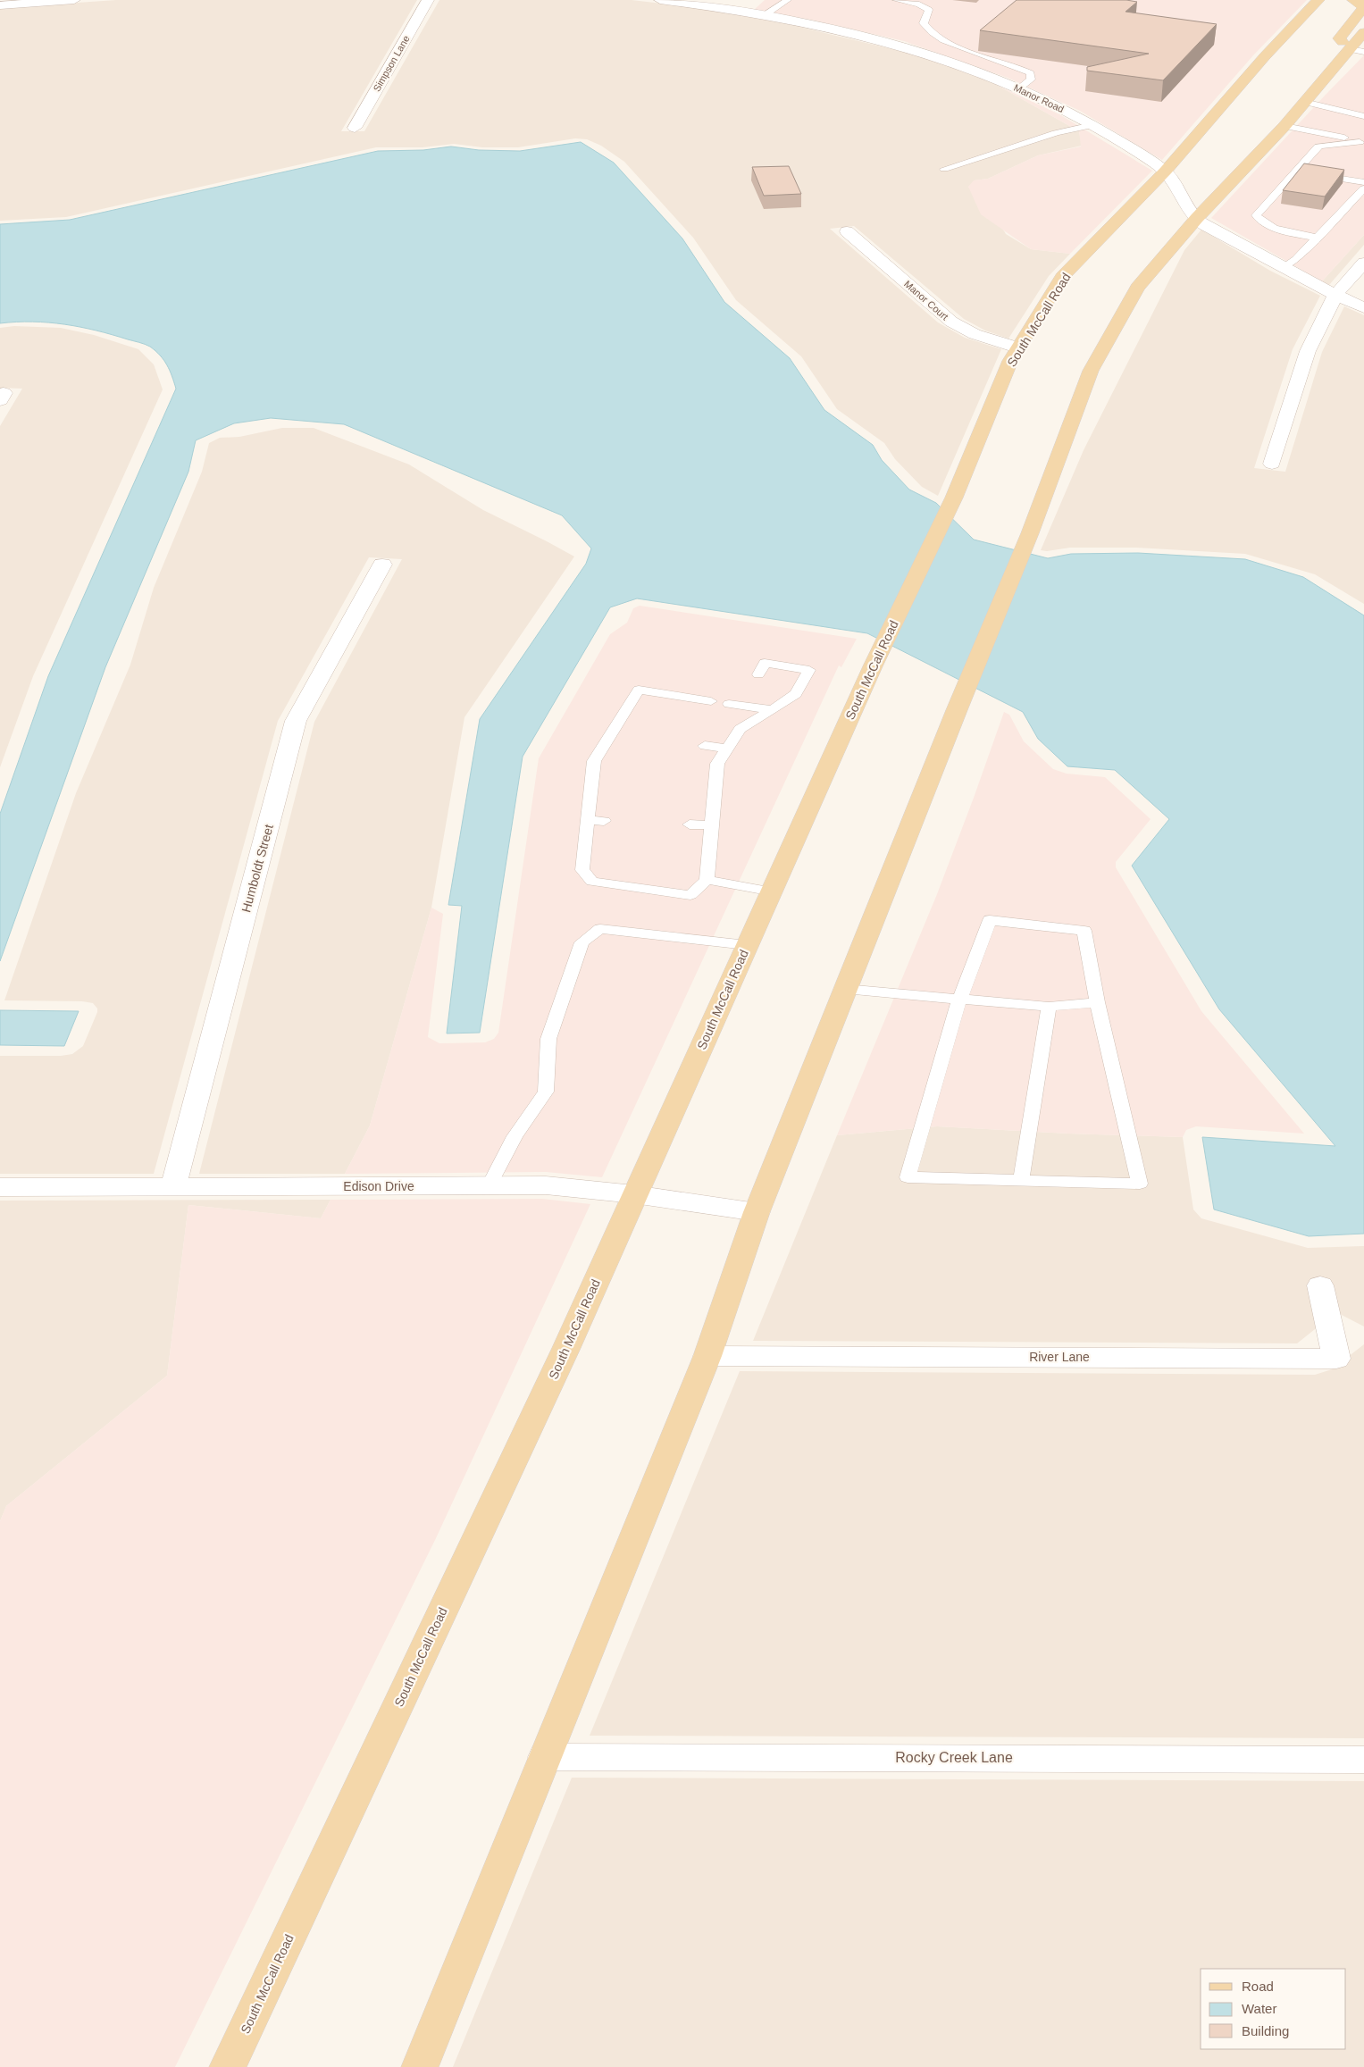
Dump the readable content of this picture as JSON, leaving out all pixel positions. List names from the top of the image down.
{
  "streets": {
    "main road": ["South McCall Road"],
    "street": [
      "Simpson Lane",
      "Manor Road",
      "Manor Court",
      "Humboldt Street",
      "Edison Drive",
      "River Lane",
      "Rocky Creek Lane"
    ]
  },
  "crossings": [
    ["Manor Road", "South McCall Road"],
    ["Manor Court", "South McCall Road"],
    ["South McCall Road", "Edison Drive"],
    ["Humboldt Street", "Edison Drive"]
  ],
  "legend": ["Road", "Water", "Building"]
}
